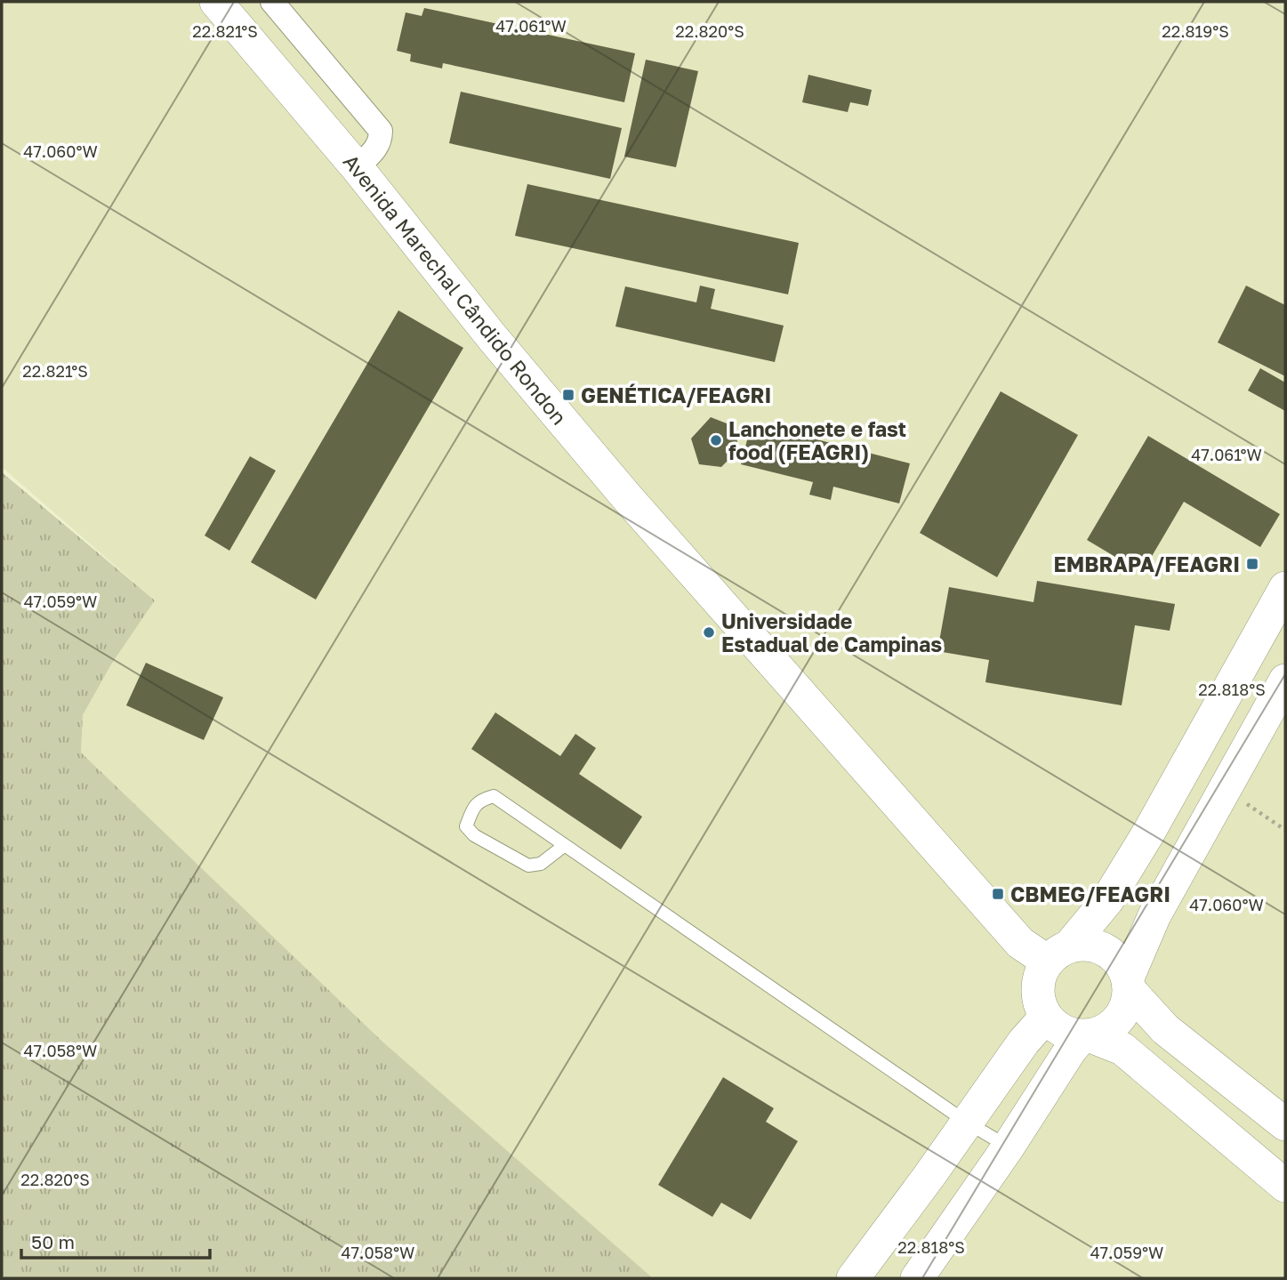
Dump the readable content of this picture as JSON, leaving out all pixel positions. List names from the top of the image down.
{
  "streets": {
    "street": ["Avenida Marechal Cândido Rondon"]
  },
  "places": {
    "transit": ["GENÉTICA/FEAGRI", "EMBRAPA/FEAGRI", "CBMEG/FEAGRI"],
    "other": ["Lanchonete e fast food (FEAGRI)", "Universidade Estadual de Campinas"]
  },
  "scale_bar": "50 m",
  "coordinates": [
    "47.061°W",
    "22.820°S",
    "22.821°S",
    "22.819°S",
    "47.060°W",
    "47.059°W",
    "22.818°S",
    "47.058°W"
  ]
}
